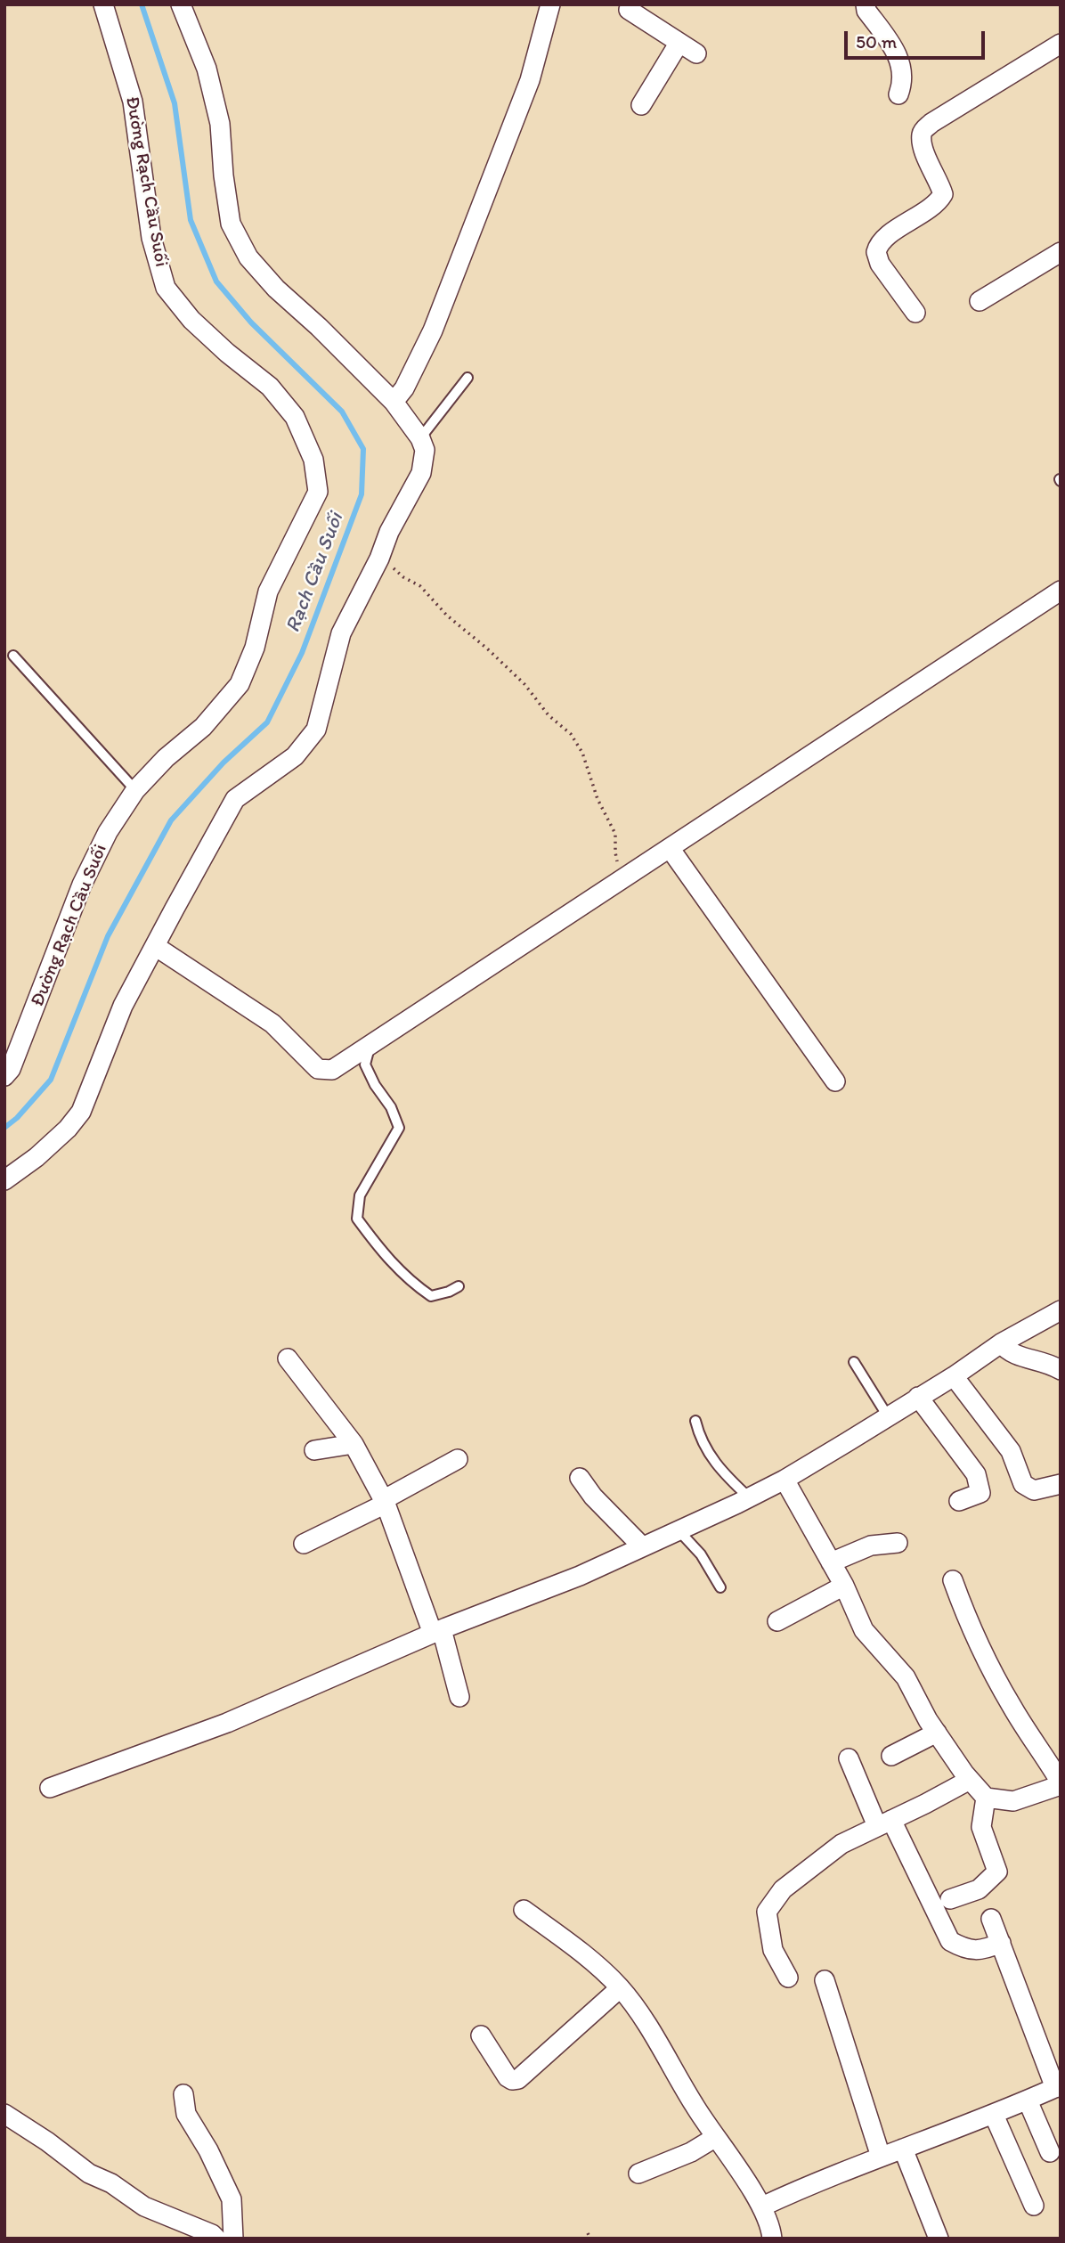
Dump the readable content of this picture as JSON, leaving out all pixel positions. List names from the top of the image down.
{
  "streets": {
    "street": ["Đường Rạch Cầu Suối"]
  },
  "water": ["Rạch Cầu Suối"],
  "scale_bar": "50 m"
}
